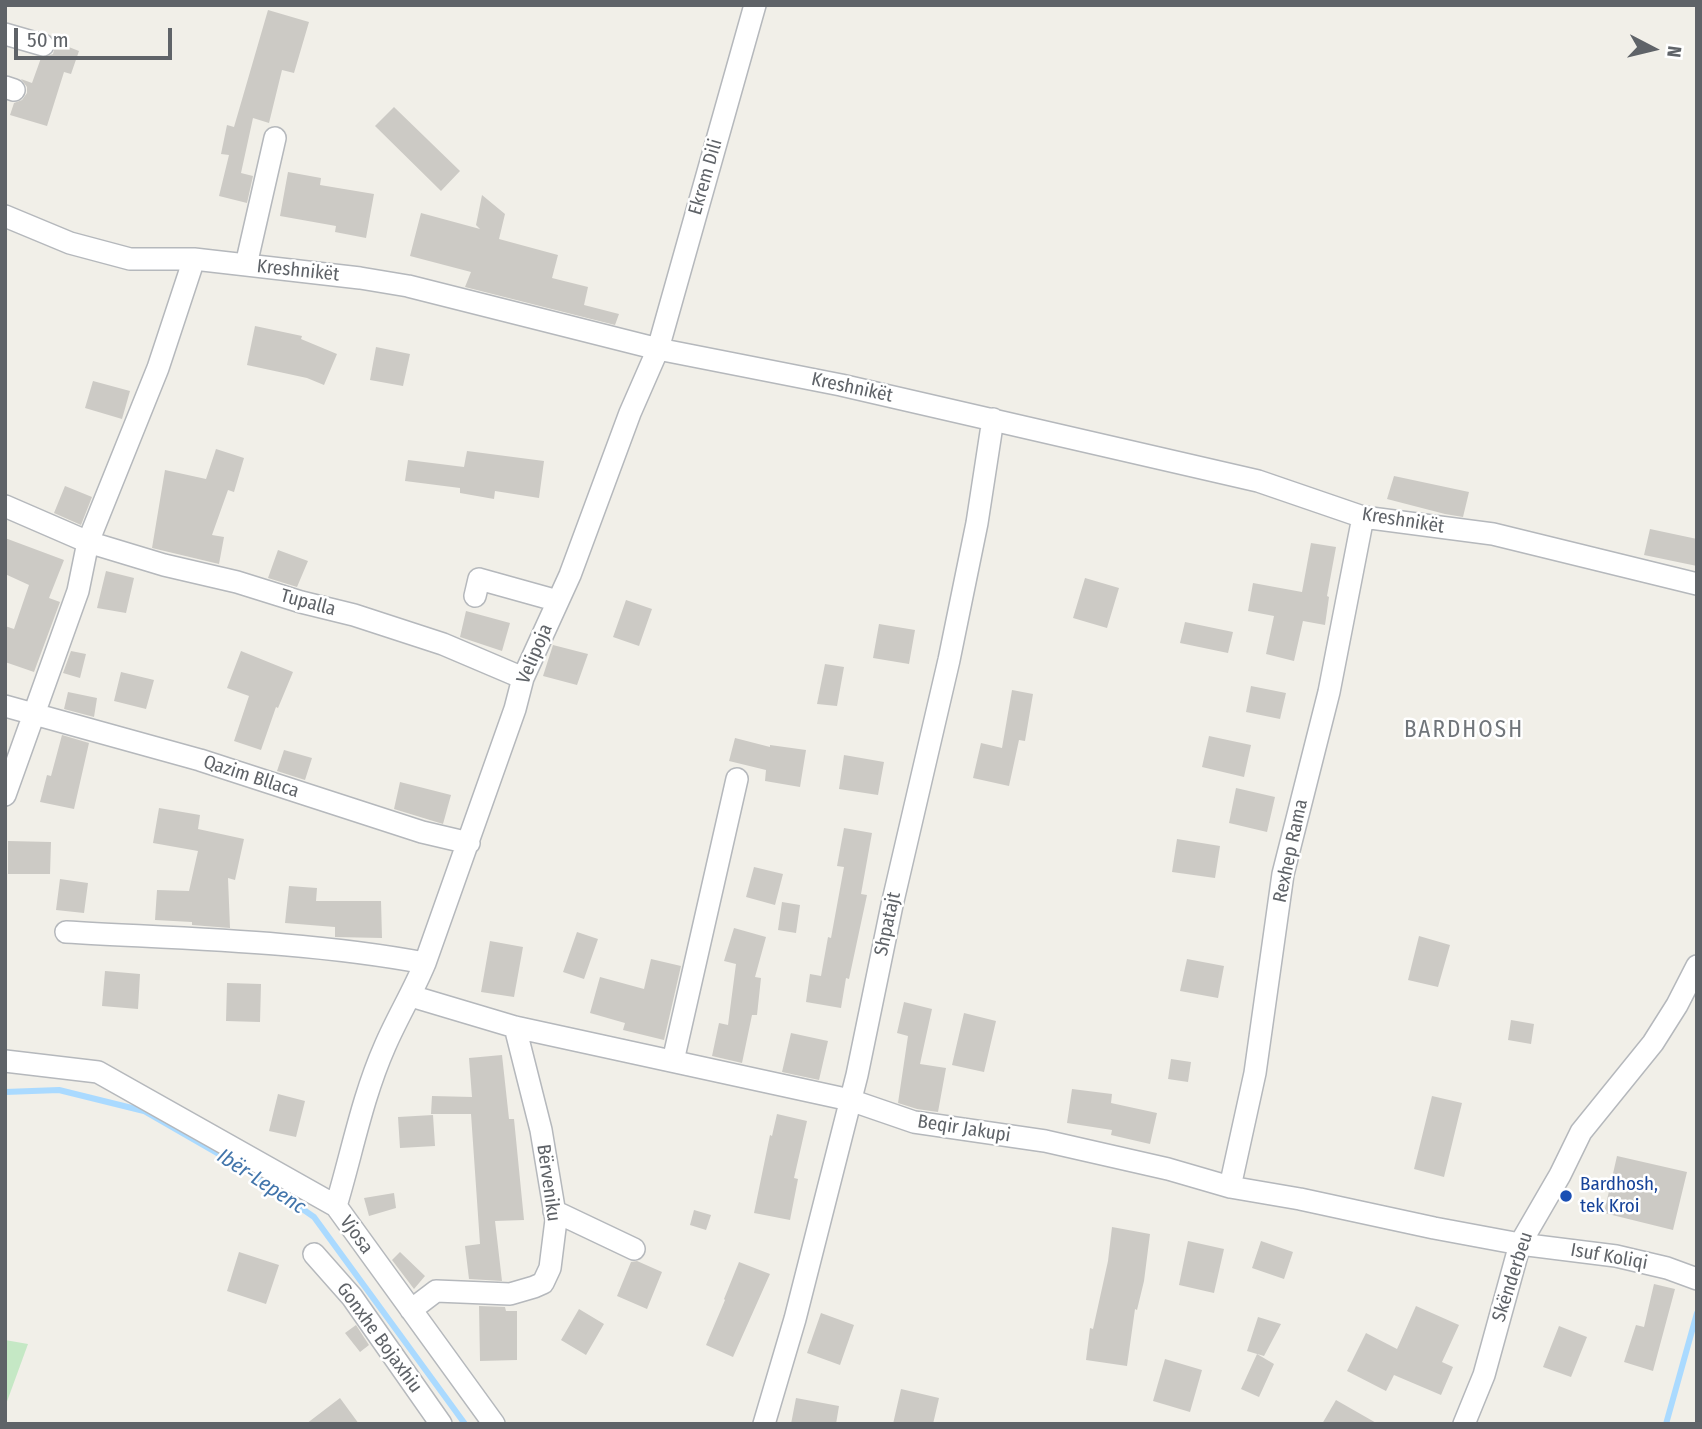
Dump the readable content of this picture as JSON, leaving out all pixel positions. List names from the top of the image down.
{
  "streets": {
    "street": [
      "Ekrem Dili",
      "Kreshnikët",
      "Tupalla",
      "Velipoja",
      "Qazim Bllaca",
      "Rexhep Rama",
      "Shpatajt",
      "Beqir Jakupi",
      "Bërveniku",
      "Vjosa",
      "Isuf Koliqi",
      "Skënderbeu",
      "Gonxhe Bojaxhiu"
    ]
  },
  "crossings": [
    ["Ekrem Dili", "Kreshnikët"],
    ["Ekrem Dili", "Velipoja"],
    ["Kreshnikët", "Velipoja"],
    ["Kreshnikët", "Rexhep Rama"],
    ["Kreshnikët", "Shpatajt"],
    ["Tupalla", "Velipoja"],
    ["Velipoja", "Qazim Bllaca"],
    ["Velipoja", "Beqir Jakupi"],
    ["Velipoja", "Vjosa"],
    ["Rexhep Rama", "Beqir Jakupi"],
    ["Shpatajt", "Beqir Jakupi"],
    ["Beqir Jakupi", "Bërveniku"],
    ["Beqir Jakupi", "Isuf Koliqi"],
    ["Beqir Jakupi", "Skënderbeu"],
    ["Bërveniku", "Vjosa"],
    ["Isuf Koliqi", "Skënderbeu"]
  ],
  "districts": ["BARDHOSH"],
  "water": ["Ibër-Lepenc"],
  "places": ["Bardhosh, tek Kroi"],
  "scale_bar": "50 m",
  "north": "right"
}
